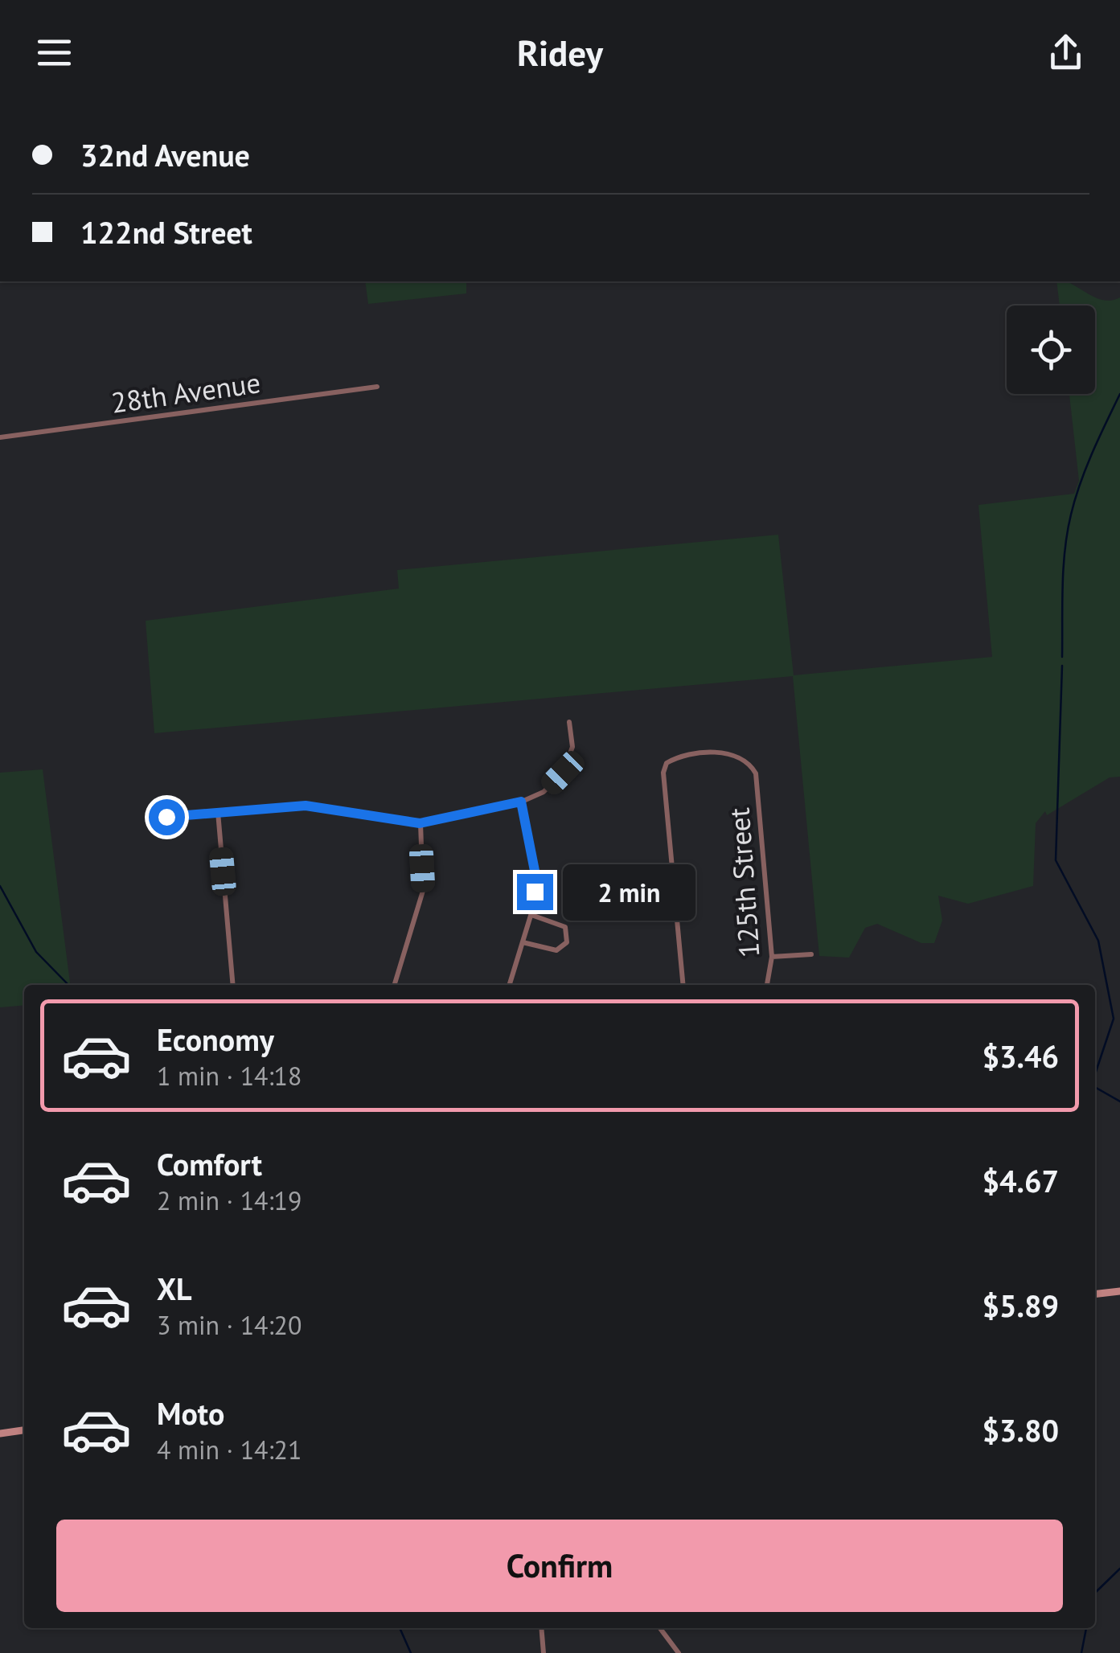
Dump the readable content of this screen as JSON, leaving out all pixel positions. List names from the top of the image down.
{
  "streets": {
    "street": ["28th Avenue", "125th Street"]
  },
  "page": {
    "header": "Ridey",
    "banner": ["32nd Avenue", "122nd Street"],
    "bubble": "2 min",
    "list": [
      {
        "name": "Economy",
        "note": "1 min · 14:18",
        "value": "$3.46"
      },
      {
        "name": "Comfort",
        "note": "2 min · 14:19",
        "value": "$4.67"
      },
      {
        "name": "XL",
        "note": "3 min · 14:20",
        "value": "$5.89"
      },
      {
        "name": "Moto",
        "note": "4 min · 14:21",
        "value": "$3.80"
      }
    ],
    "buttons": "Confirm"
  }
}
